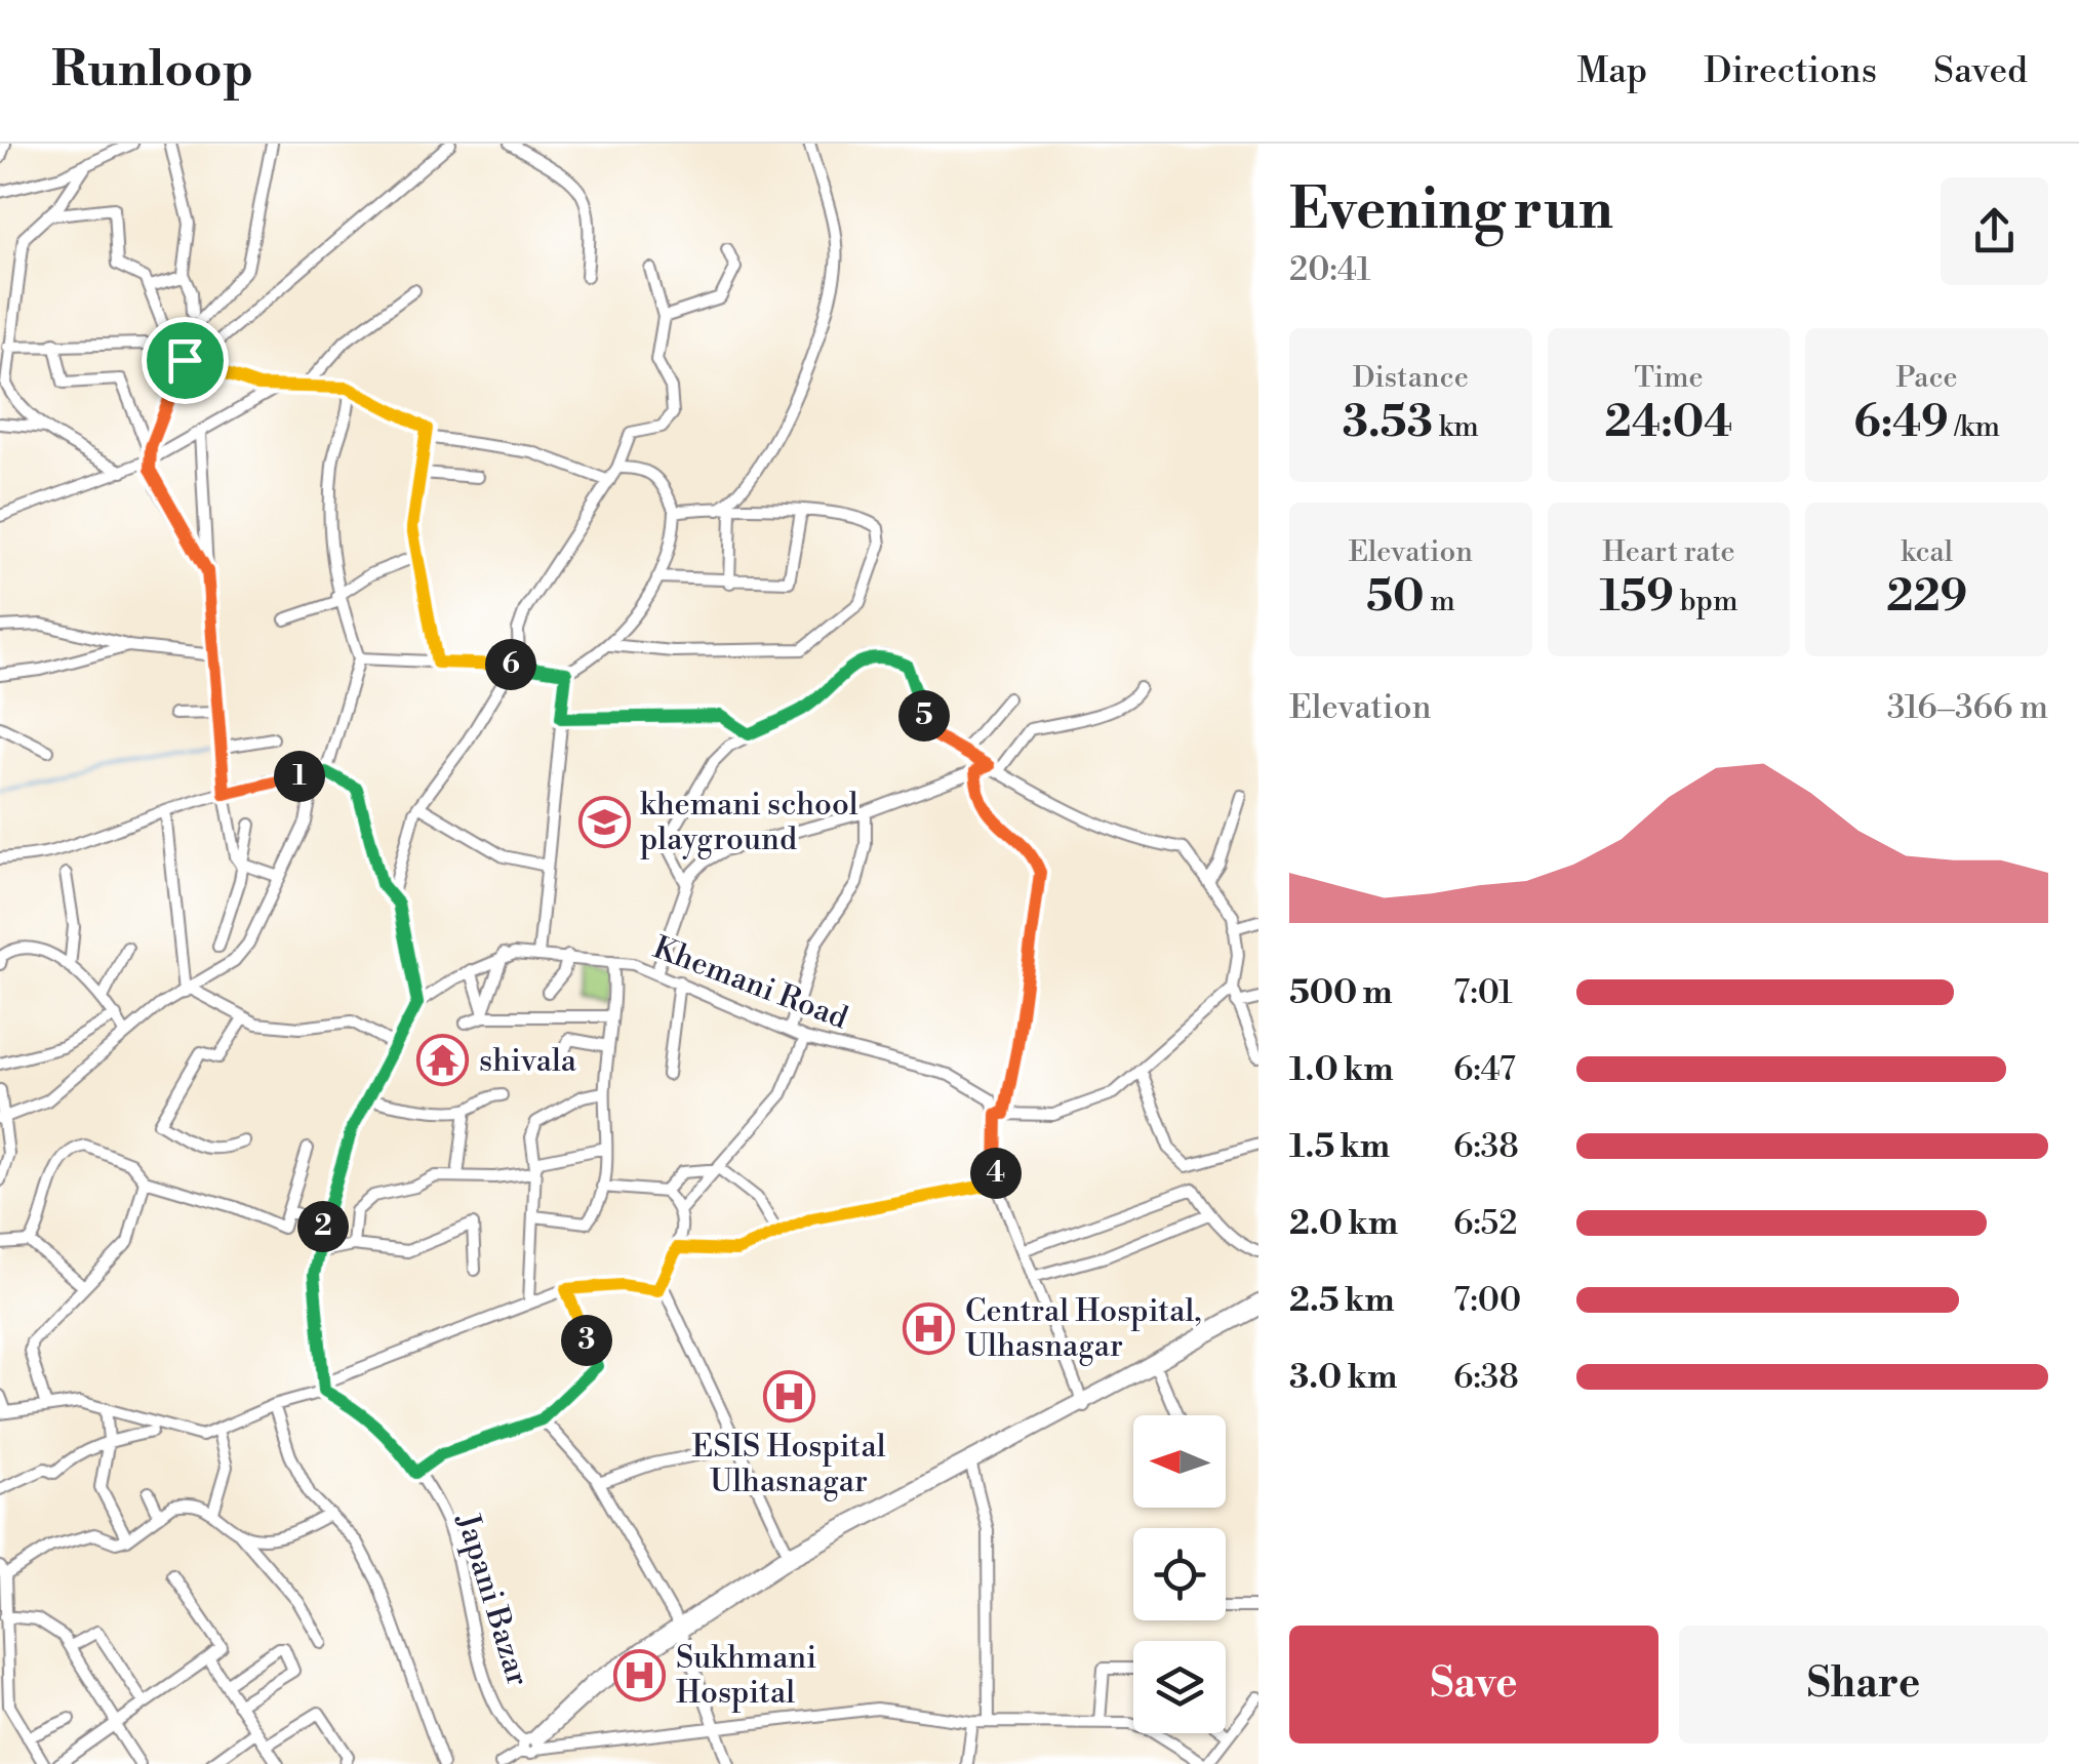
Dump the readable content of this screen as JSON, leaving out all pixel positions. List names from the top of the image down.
{
  "streets": {
    "street": ["Khemani Road", "Japani Bazar"]
  },
  "places": {
    "school or university": ["khemani school playground"],
    "temple": ["shivala"],
    "hospital": ["Central Hospital, Ulhasnagar", "ESIS Hospital Ulhasnagar", "Sukhmani Hospital"]
  },
  "north": "left",
  "page": {
    "header": "Runloop",
    "nav": ["Map", "Directions", "Saved"],
    "heading": ["Evening run", "20:41"],
    "stats": [
      ["Distance", "3.53 km"],
      ["Time", "24:04"],
      ["Pace", "6:49 /km"],
      ["Elevation", "50 m"],
      ["Heart rate", "159 bpm"],
      ["kcal", "229"]
    ],
    "pins": [
      "6",
      "5",
      "1",
      "4",
      "2",
      "3"
    ],
    "chart": ["Elevation", "316–366 m"],
    "list": [
      {
        "name": "500 m",
        "note": "7:01"
      },
      {
        "name": "1.0 km",
        "note": "6:47"
      },
      {
        "name": "1.5 km",
        "note": "6:38"
      },
      {
        "name": "2.0 km",
        "note": "6:52"
      },
      {
        "name": "2.5 km",
        "note": "7:00"
      },
      {
        "name": "3.0 km",
        "note": "6:38"
      }
    ],
    "buttons": ["Save", "Share"]
  }
}
